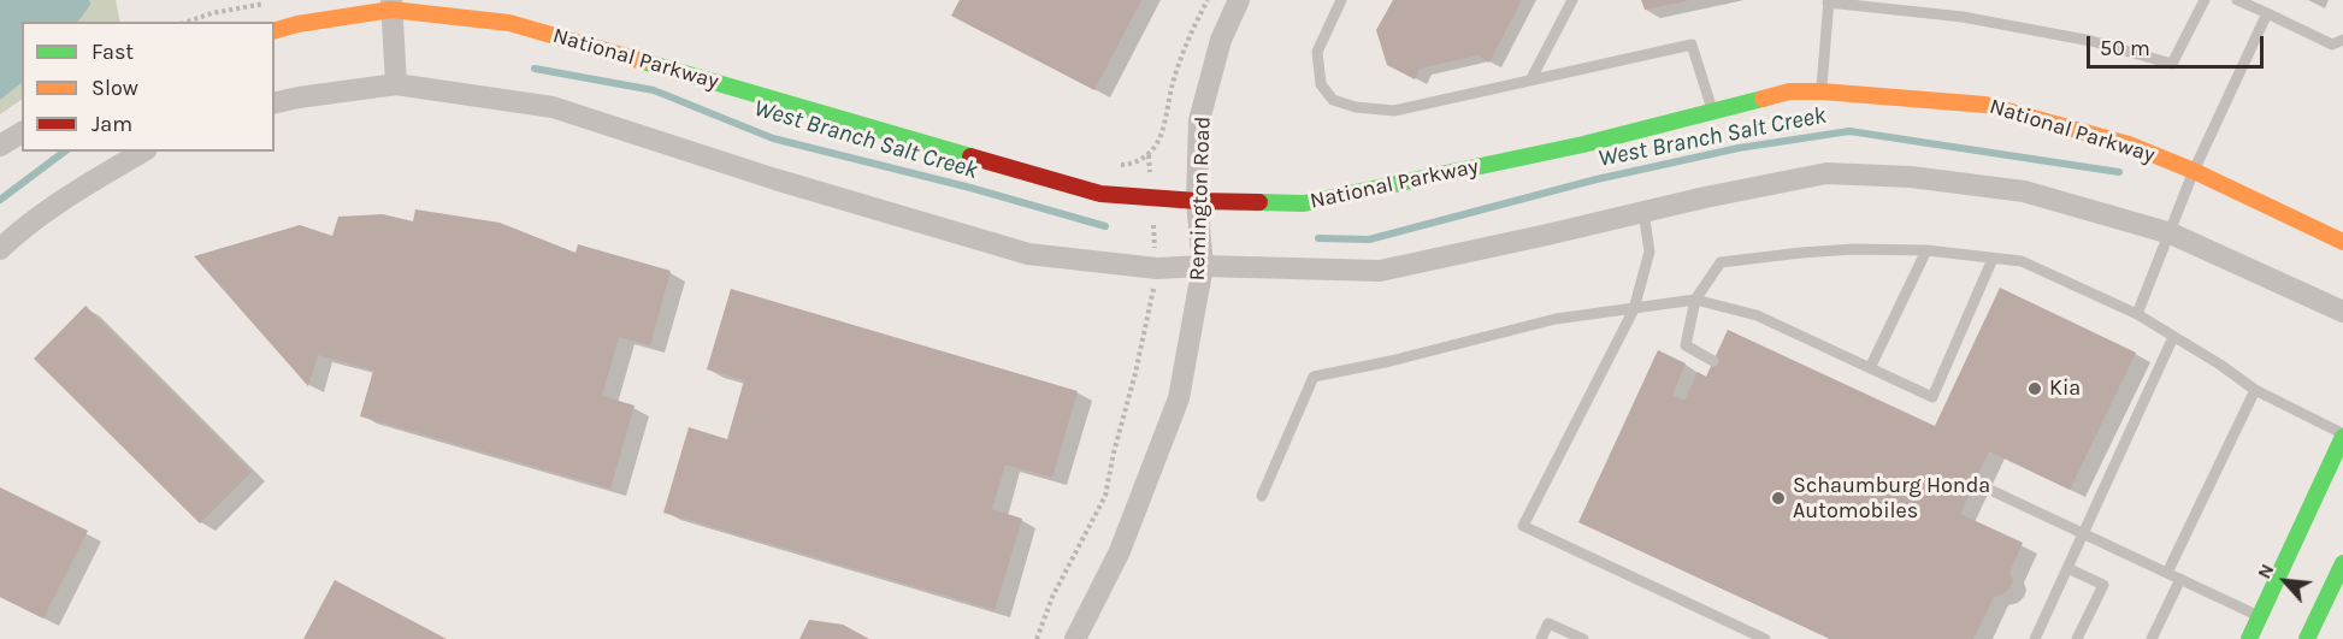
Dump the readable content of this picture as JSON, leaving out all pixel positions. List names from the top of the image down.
{
  "streets": {
    "street": ["National Parkway", "Remington Road"]
  },
  "crossings": [
    ["National Parkway", "Remington Road"]
  ],
  "water": ["West Branch Salt Creek"],
  "places": ["Kia", "Schaumburg Honda Automobiles"],
  "legend": ["Fast", "Slow", "Jam"],
  "scale_bar": "50 m",
  "north": "top left"
}
